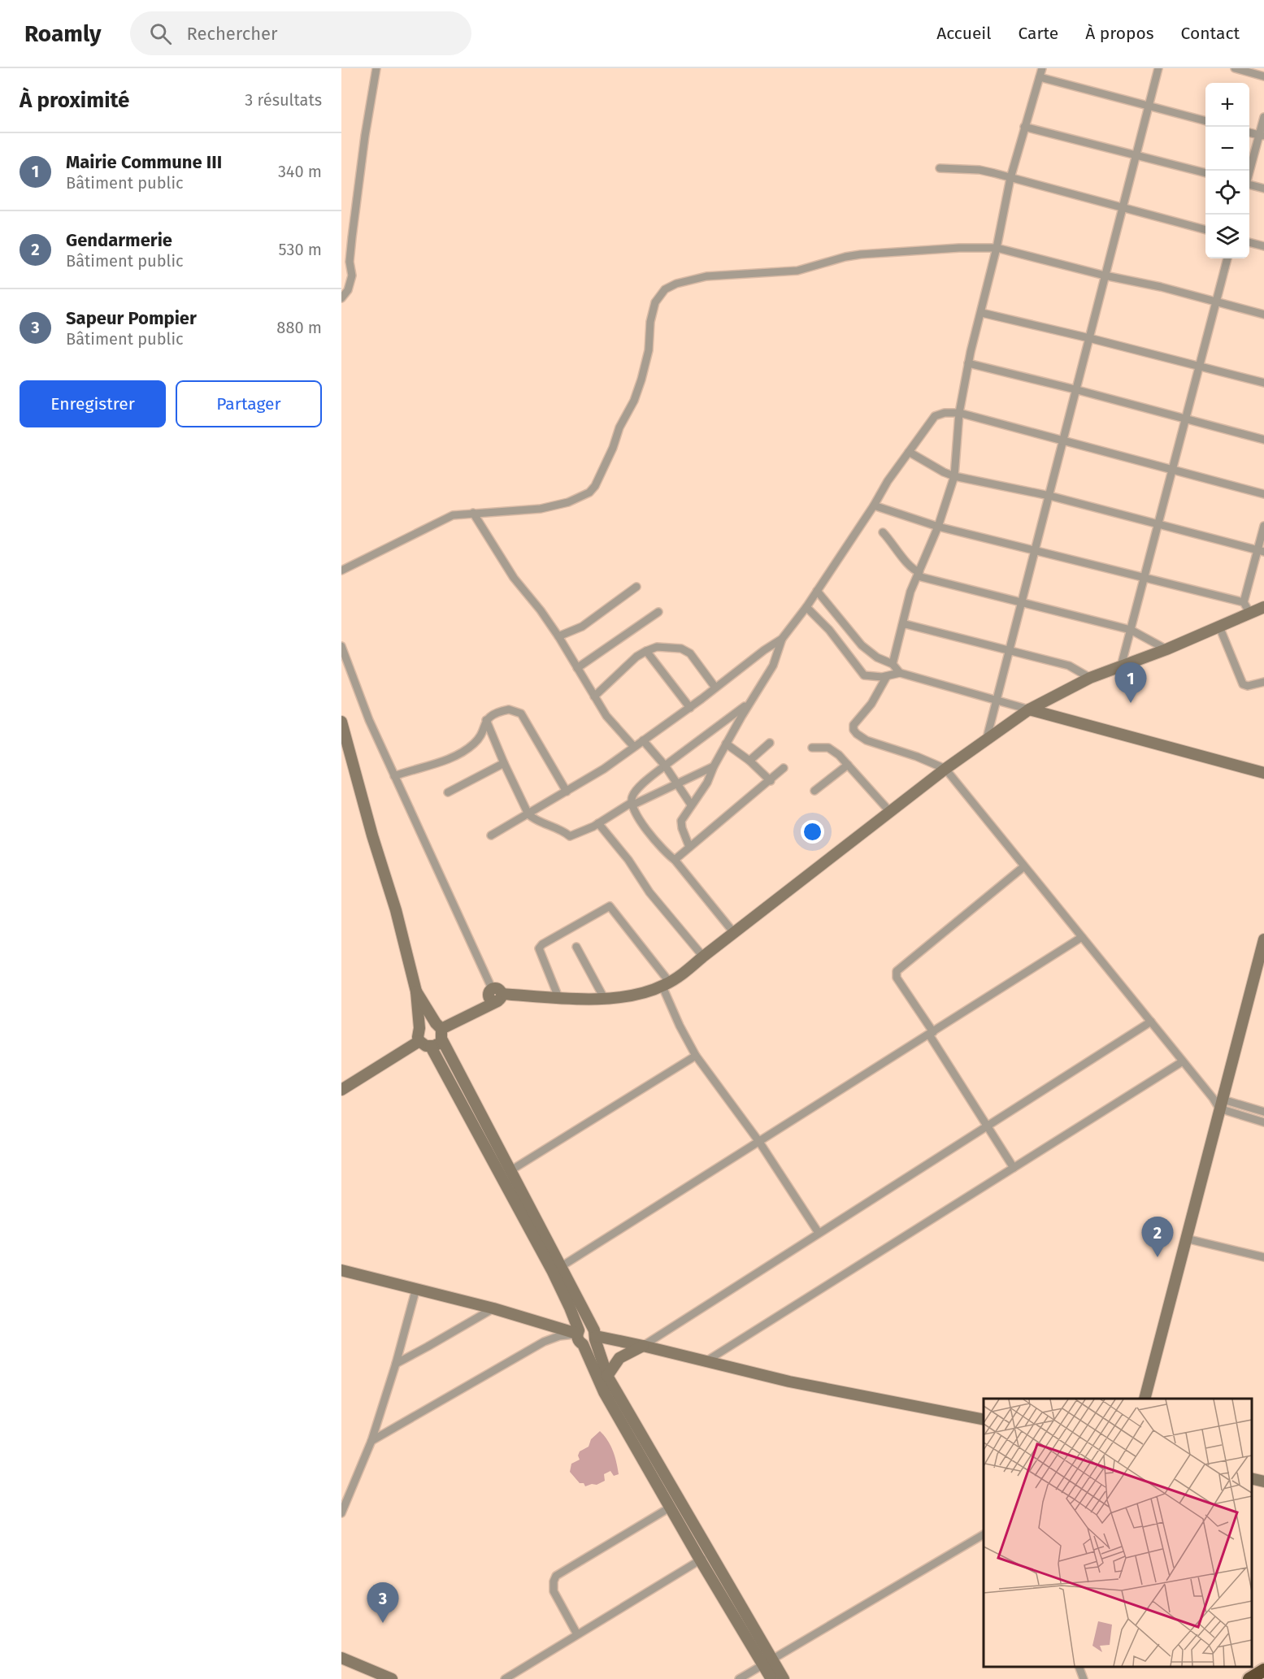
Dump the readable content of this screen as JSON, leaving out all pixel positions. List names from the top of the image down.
{
  "page": {
    "header": "Roamly",
    "search": "Rechercher",
    "nav": [
      "Accueil",
      "Carte",
      "À propos",
      "Contact"
    ],
    "heading": ["À proximité", "3 résultats"],
    "map_buttons": ["+", "−"],
    "list": [
      {
        "mark": "1",
        "name": "Mairie Commune III",
        "note": "Bâtiment public",
        "value": "340 m"
      },
      {
        "mark": "2",
        "name": "Gendarmerie",
        "note": "Bâtiment public",
        "value": "530 m"
      },
      {
        "mark": "3",
        "name": "Sapeur Pompier",
        "note": "Bâtiment public",
        "value": "880 m"
      }
    ],
    "buttons": ["Enregistrer", "Partager"],
    "pins": ["1", "2", "3"]
  }
}
